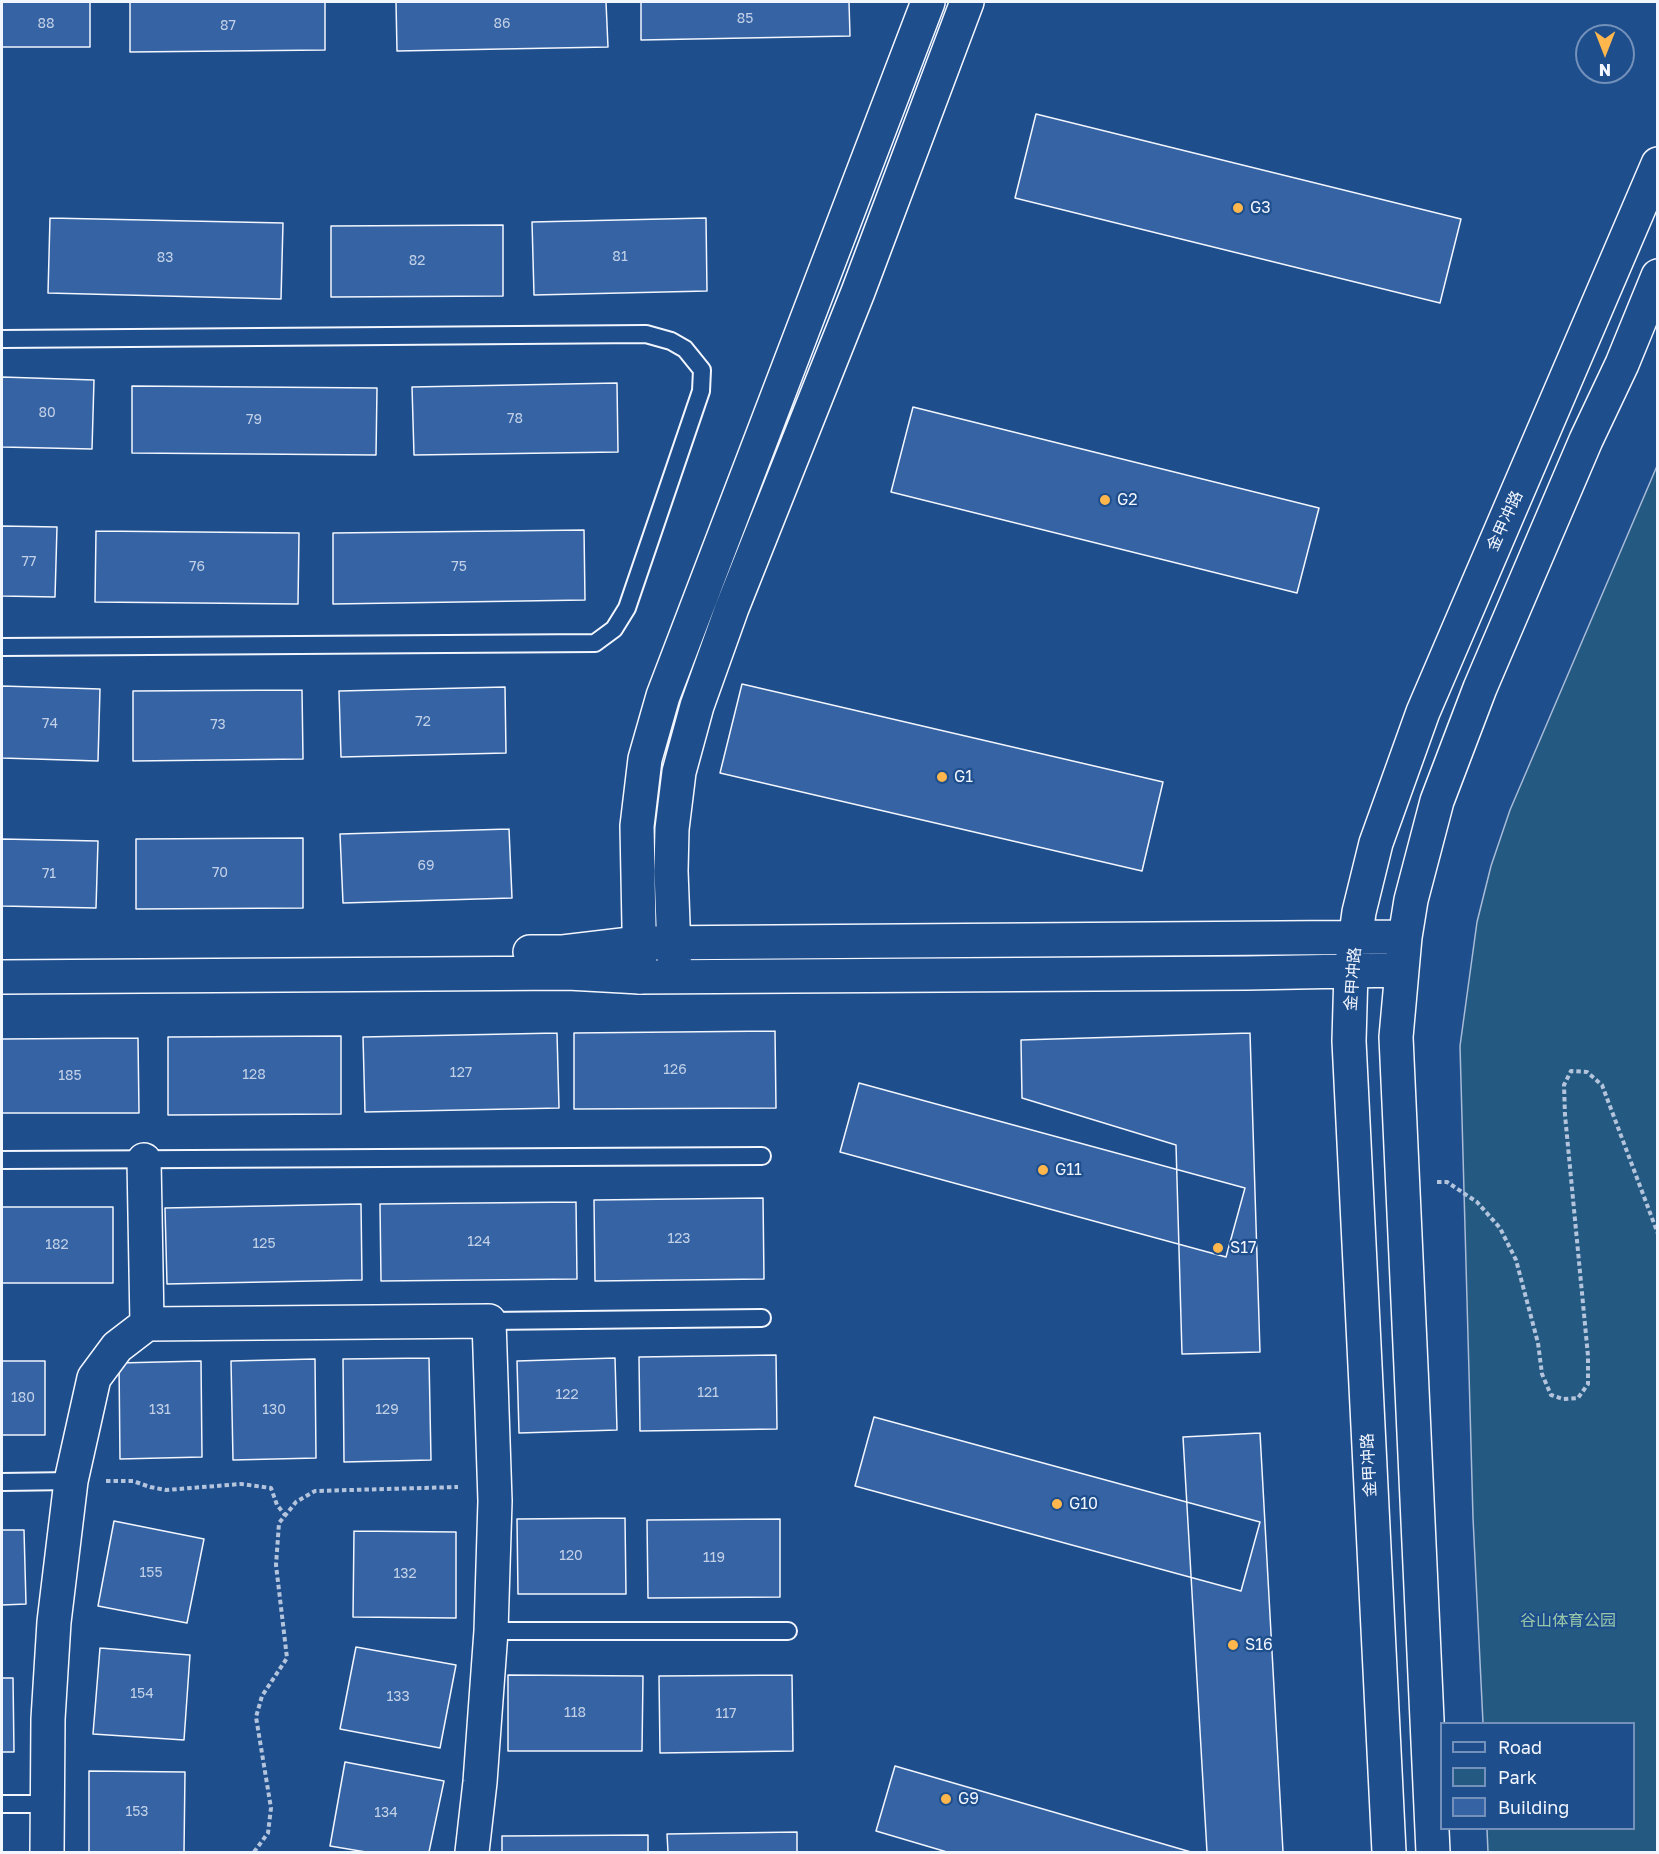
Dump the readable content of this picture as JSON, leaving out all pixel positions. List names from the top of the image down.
{
  "streets": {
    "street": ["金甲冲路"]
  },
  "parks": ["谷山体育公园"],
  "places": [
    "G3",
    "G2",
    "G1",
    "G11",
    "S17",
    "G10",
    "S16",
    "G9"
  ],
  "house_numbers": [
    "85",
    "88",
    "86",
    "87",
    "81",
    "83",
    "82",
    "80",
    "78",
    "79",
    "77",
    "76",
    "75",
    "72",
    "74",
    "73",
    "69",
    "70",
    "71",
    "126",
    "127",
    "128",
    "185",
    "123",
    "124",
    "125",
    "182",
    "121",
    "122",
    "180",
    "131",
    "130",
    "129",
    "120",
    "119",
    "155",
    "132",
    "154",
    "133",
    "118",
    "117",
    "153",
    "134"
  ],
  "legend": ["Road", "Park", "Building"],
  "north": "bottom"
}
